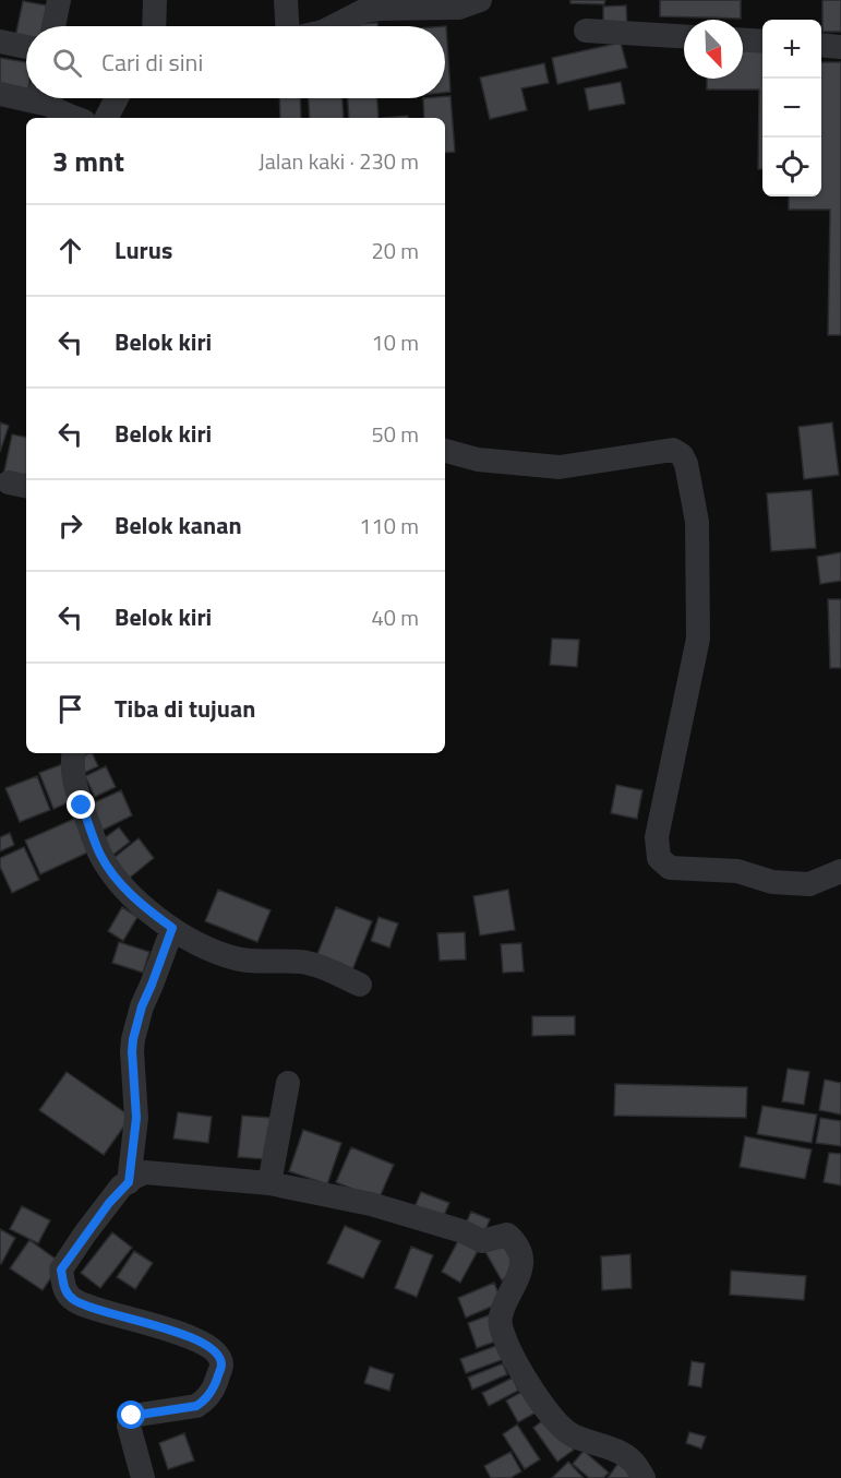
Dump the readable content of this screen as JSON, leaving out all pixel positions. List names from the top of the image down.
{
  "north": "bottom right",
  "page": {
    "map_buttons": ["+", "−"],
    "search": "Cari di sini",
    "heading": ["3 mnt", "Jalan kaki · 230 m"],
    "list": [
      ["Lurus", "20 m"],
      ["Belok kiri", "10 m"],
      ["Belok kiri", "50 m"],
      ["Belok kanan", "110 m"],
      ["Belok kiri", "40 m"],
      "Tiba di tujuan"
    ]
  }
}
